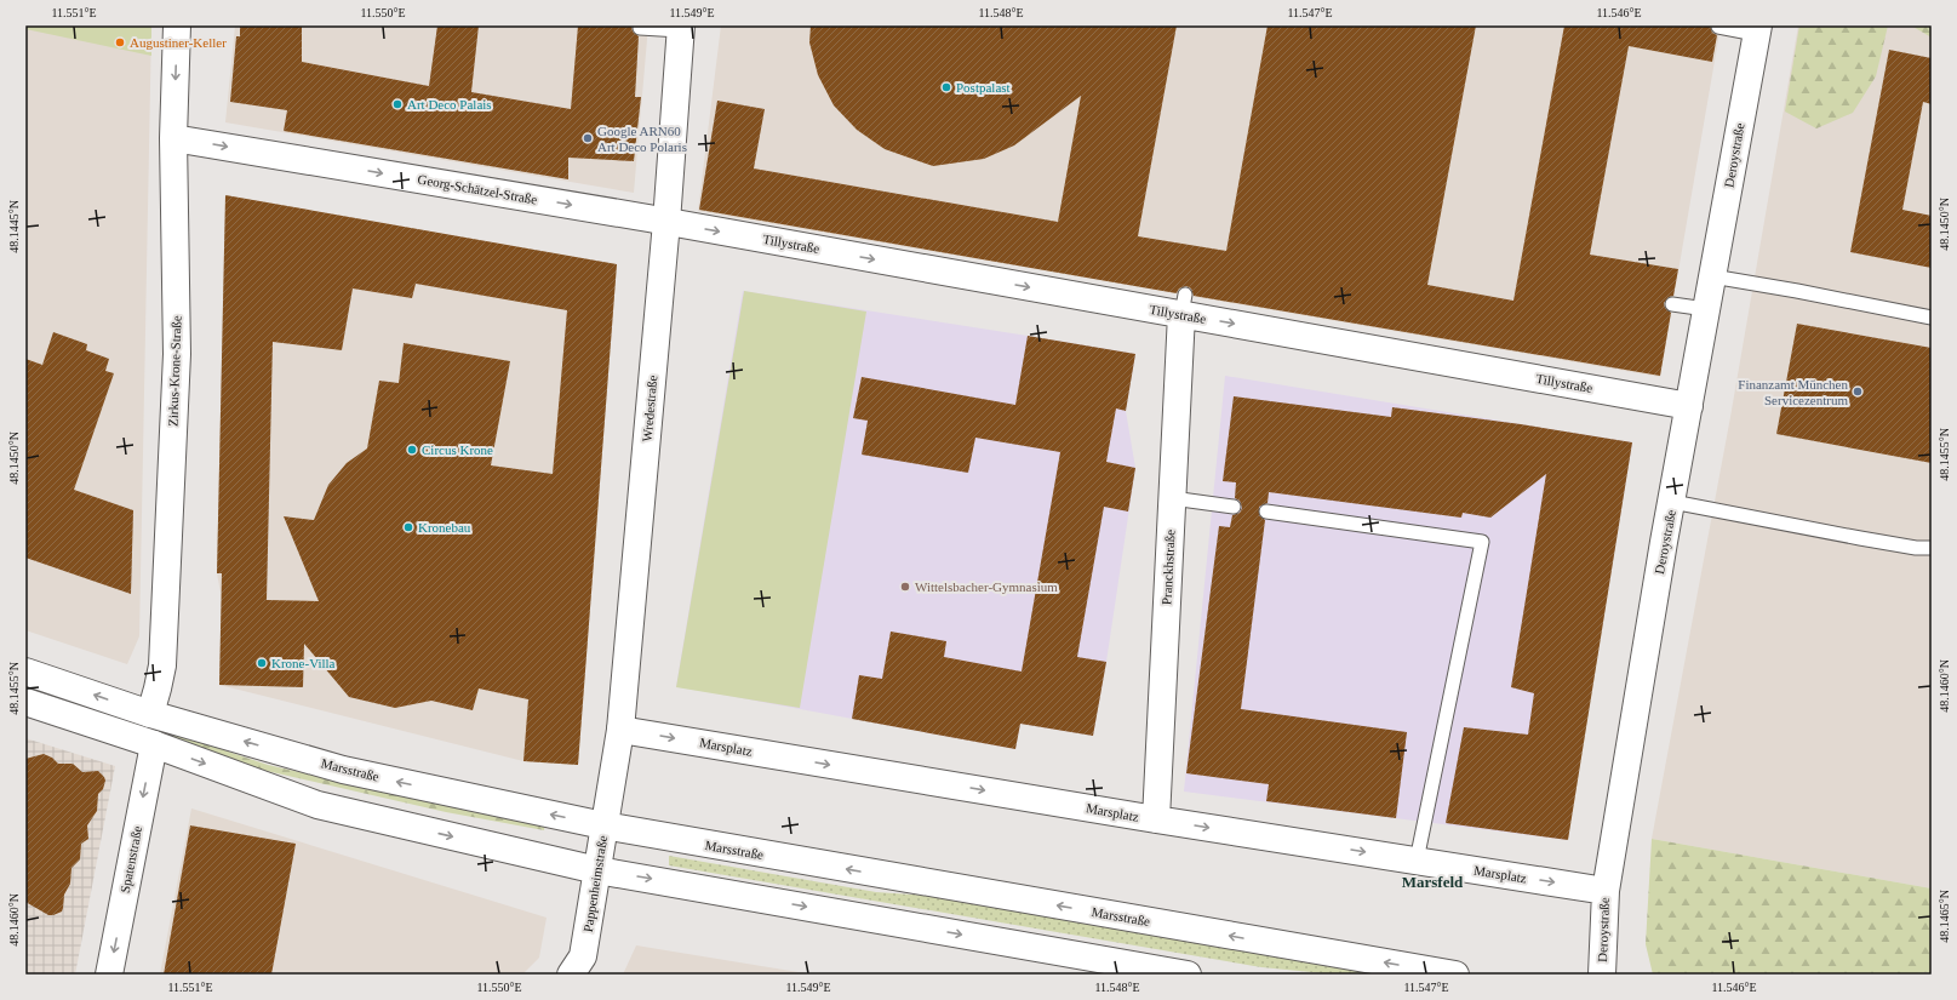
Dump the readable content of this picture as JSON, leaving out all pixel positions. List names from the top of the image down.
{
  "streets": {
    "street": [
      "Deroystraße",
      "Georg-Schätzel-Straße",
      "Tillystraße",
      "Zirkus-Krone-Straße",
      "Wredestraße",
      "Pranckhstraße",
      "Marsplatz",
      "Marsstraße",
      "Spatenstraße",
      "Pappenheimstraße"
    ]
  },
  "crossings": [
    ["Deroystraße", "Tillystraße"],
    ["Deroystraße", "Marsplatz"],
    ["Georg-Schätzel-Straße", "Tillystraße"],
    ["Georg-Schätzel-Straße", "Zirkus-Krone-Straße"],
    ["Georg-Schätzel-Straße", "Wredestraße"],
    ["Tillystraße", "Wredestraße"],
    ["Tillystraße", "Pranckhstraße"],
    ["Zirkus-Krone-Straße", "Marsstraße"],
    ["Wredestraße", "Marsplatz"],
    ["Wredestraße", "Pappenheimstraße"],
    ["Pranckhstraße", "Marsplatz"],
    ["Marsstraße", "Pappenheimstraße"]
  ],
  "one_way": ["Georg-Schätzel-Straße", "Tillystraße", "Spatenstraße"],
  "districts": ["Marsfeld"],
  "places": [
    "Augustiner-Keller",
    "Postpalast",
    "Art Deco Palais",
    "Google ARN60 Art Deco Polaris",
    "Finanzamt München Servicezentrum",
    "Circus Krone",
    "Kronebau",
    "Wittelsbacher-Gymnasium",
    "Krone-Villa"
  ],
  "coordinates": [
    "11.551°E",
    "11.550°E",
    "11.549°E",
    "11.548°E",
    "11.547°E",
    "11.546°E",
    "48.1450°N",
    "48.1445°N",
    "48.1455°N",
    "48.1460°N",
    "48.1465°N"
  ]
}
